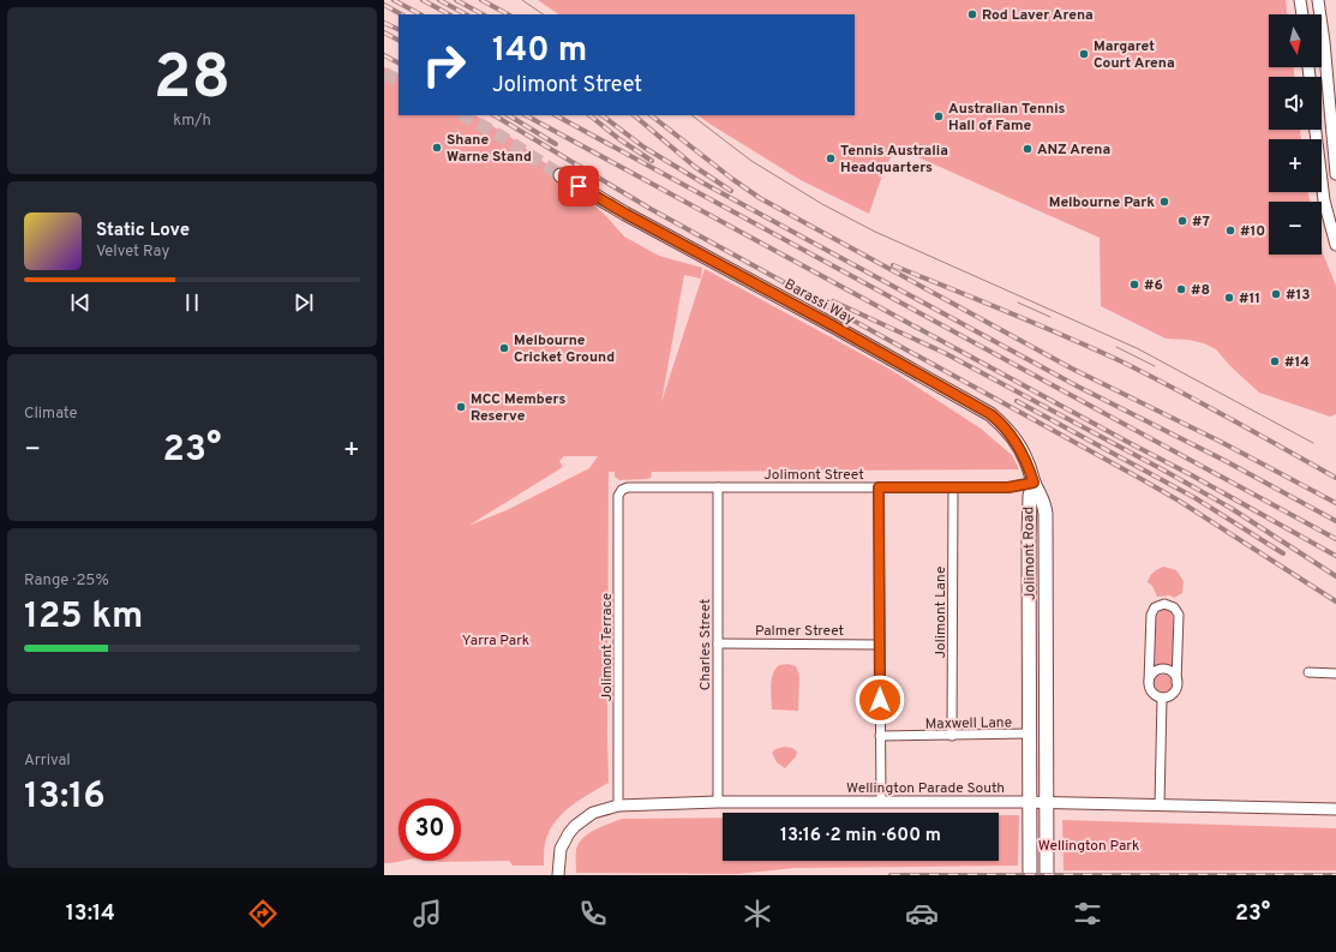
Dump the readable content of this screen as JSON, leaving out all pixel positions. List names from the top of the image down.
{
  "streets": {
    "main road": ["Barassi Way", "Jolimont Road"],
    "street": [
      "Jolimont Street",
      "Jolimont Lane",
      "Palmer Street",
      "Charles Street",
      "Jolimont Terrace",
      "Maxwell Lane",
      "Wellington Parade South"
    ]
  },
  "crossings": [
    ["Barassi Way", "Jolimont Street"],
    ["Barassi Way", "Jolimont Road"],
    ["Jolimont Street", "Jolimont Road"],
    ["Jolimont Street", "Jolimont Lane"],
    ["Jolimont Street", "Charles Street"],
    ["Jolimont Street", "Jolimont Terrace"],
    ["Jolimont Road", "Maxwell Lane"],
    ["Jolimont Road", "Wellington Parade South"],
    ["Jolimont Lane", "Maxwell Lane"],
    ["Palmer Street", "Charles Street"],
    ["Charles Street", "Wellington Parade South"],
    ["Jolimont Terrace", "Wellington Parade South"]
  ],
  "parks": ["Yarra Park", "Wellington Park"],
  "places": [
    "Rod Laver Arena",
    "Margaret Court Arena",
    "Australian Tennis Hall of Fame",
    "Shane Warne Stand",
    "ANZ Arena",
    "Tennis Australia Headquarters",
    "Melbourne Park",
    "#7",
    "#10",
    "#6",
    "#8",
    "#13",
    "#11",
    "Melbourne Cricket Ground",
    "#14",
    "MCC Members Reserve"
  ],
  "north": "bottom",
  "page": {
    "tile": [
      ["28", "km/h"],
      "Climate",
      ["Range · 25%", "125 km"],
      ["Arrival", "13:16"]
    ],
    "map_buttons": ["+", "−"],
    "turn": ["140 m", "Jolimont Street"],
    "song": ["Static Love", "Velvet Ray"],
    "heat": ["−", "23°", "+"],
    "limit": "30",
    "trip": "13:16 · 2 min · 600 m",
    "tabs": ["13:14", "23°"]
  }
}
